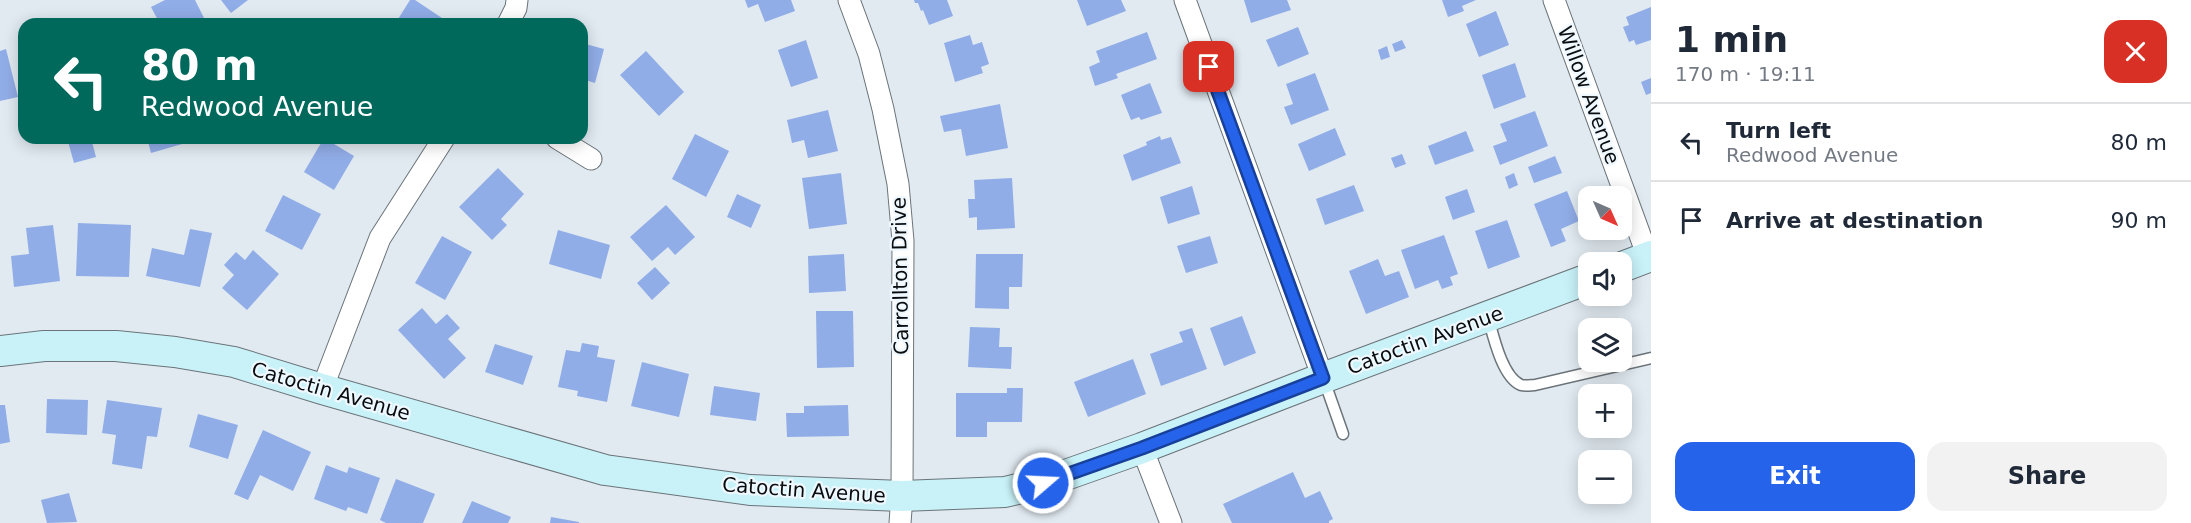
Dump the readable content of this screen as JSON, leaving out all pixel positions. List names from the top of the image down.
{
  "streets": {
    "street": ["Willow Avenue", "Carrollton Drive", "Catoctin Avenue"]
  },
  "crossings": [
    ["Carrollton Drive", "Catoctin Avenue"]
  ],
  "north": "bottom right",
  "page": {
    "heading": ["1 min", "170 m · 19:11"],
    "turn": ["80 m", "Redwood Avenue"],
    "list": [
      {
        "name": "Turn left",
        "note": "Redwood Avenue",
        "value": "80 m"
      },
      {
        "name": "Arrive at destination",
        "value": "90 m"
      }
    ],
    "map_buttons": ["+", "−"],
    "buttons": ["Exit", "Share"]
  }
}
